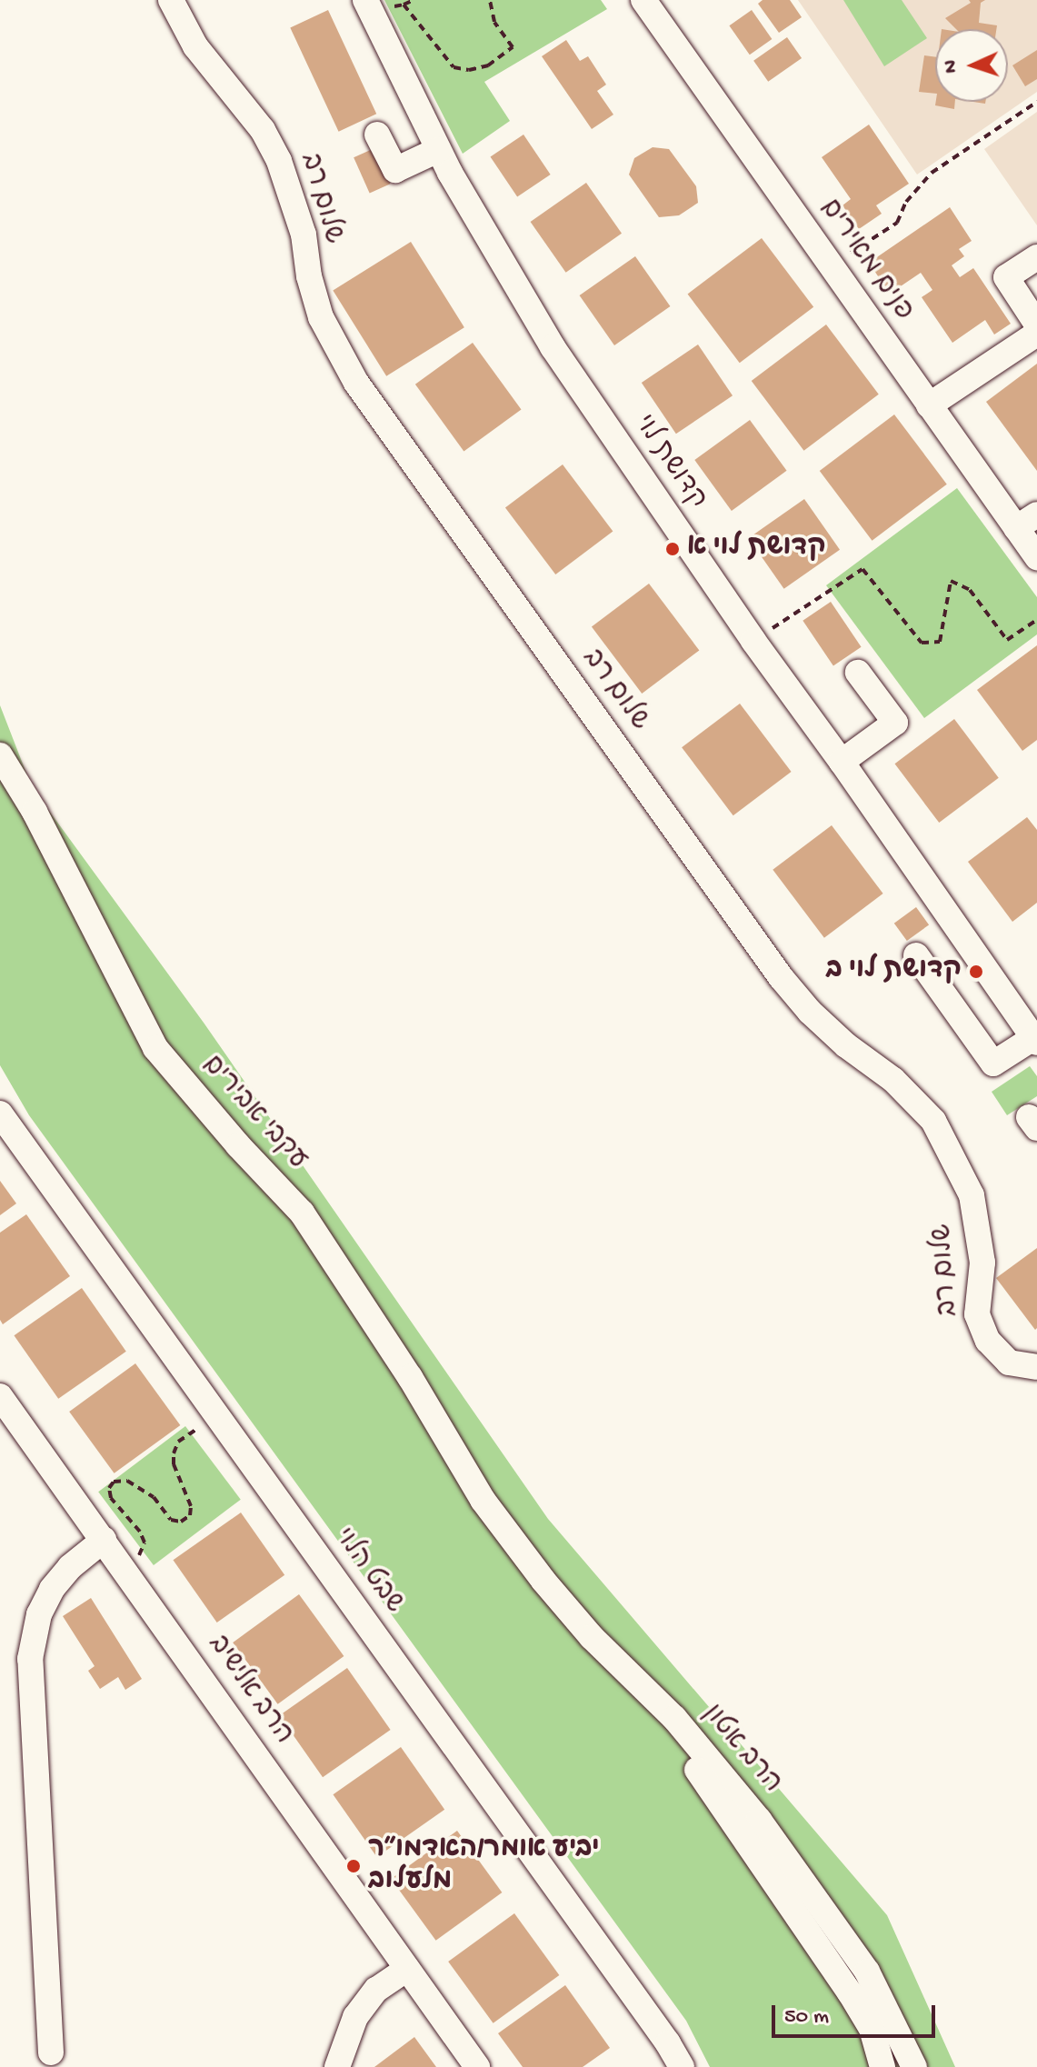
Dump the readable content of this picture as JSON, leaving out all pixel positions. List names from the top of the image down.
{
  "streets": {
    "street": [
      "שלום רב",
      "פנים מאירים",
      "קדושת לוי",
      "עקבי אבירים",
      "שבט הלוי",
      "הרב אלישיב",
      "הרב אטון"
    ]
  },
  "crossings": [
    ["עקבי אבירים", "הרב אטון"]
  ],
  "places": ["קדושת לוי א", "קדושת לוי ב", "יביע אומר/האדמו״ר מלעלוב"],
  "scale_bar": "50 m",
  "north": "left"
}
